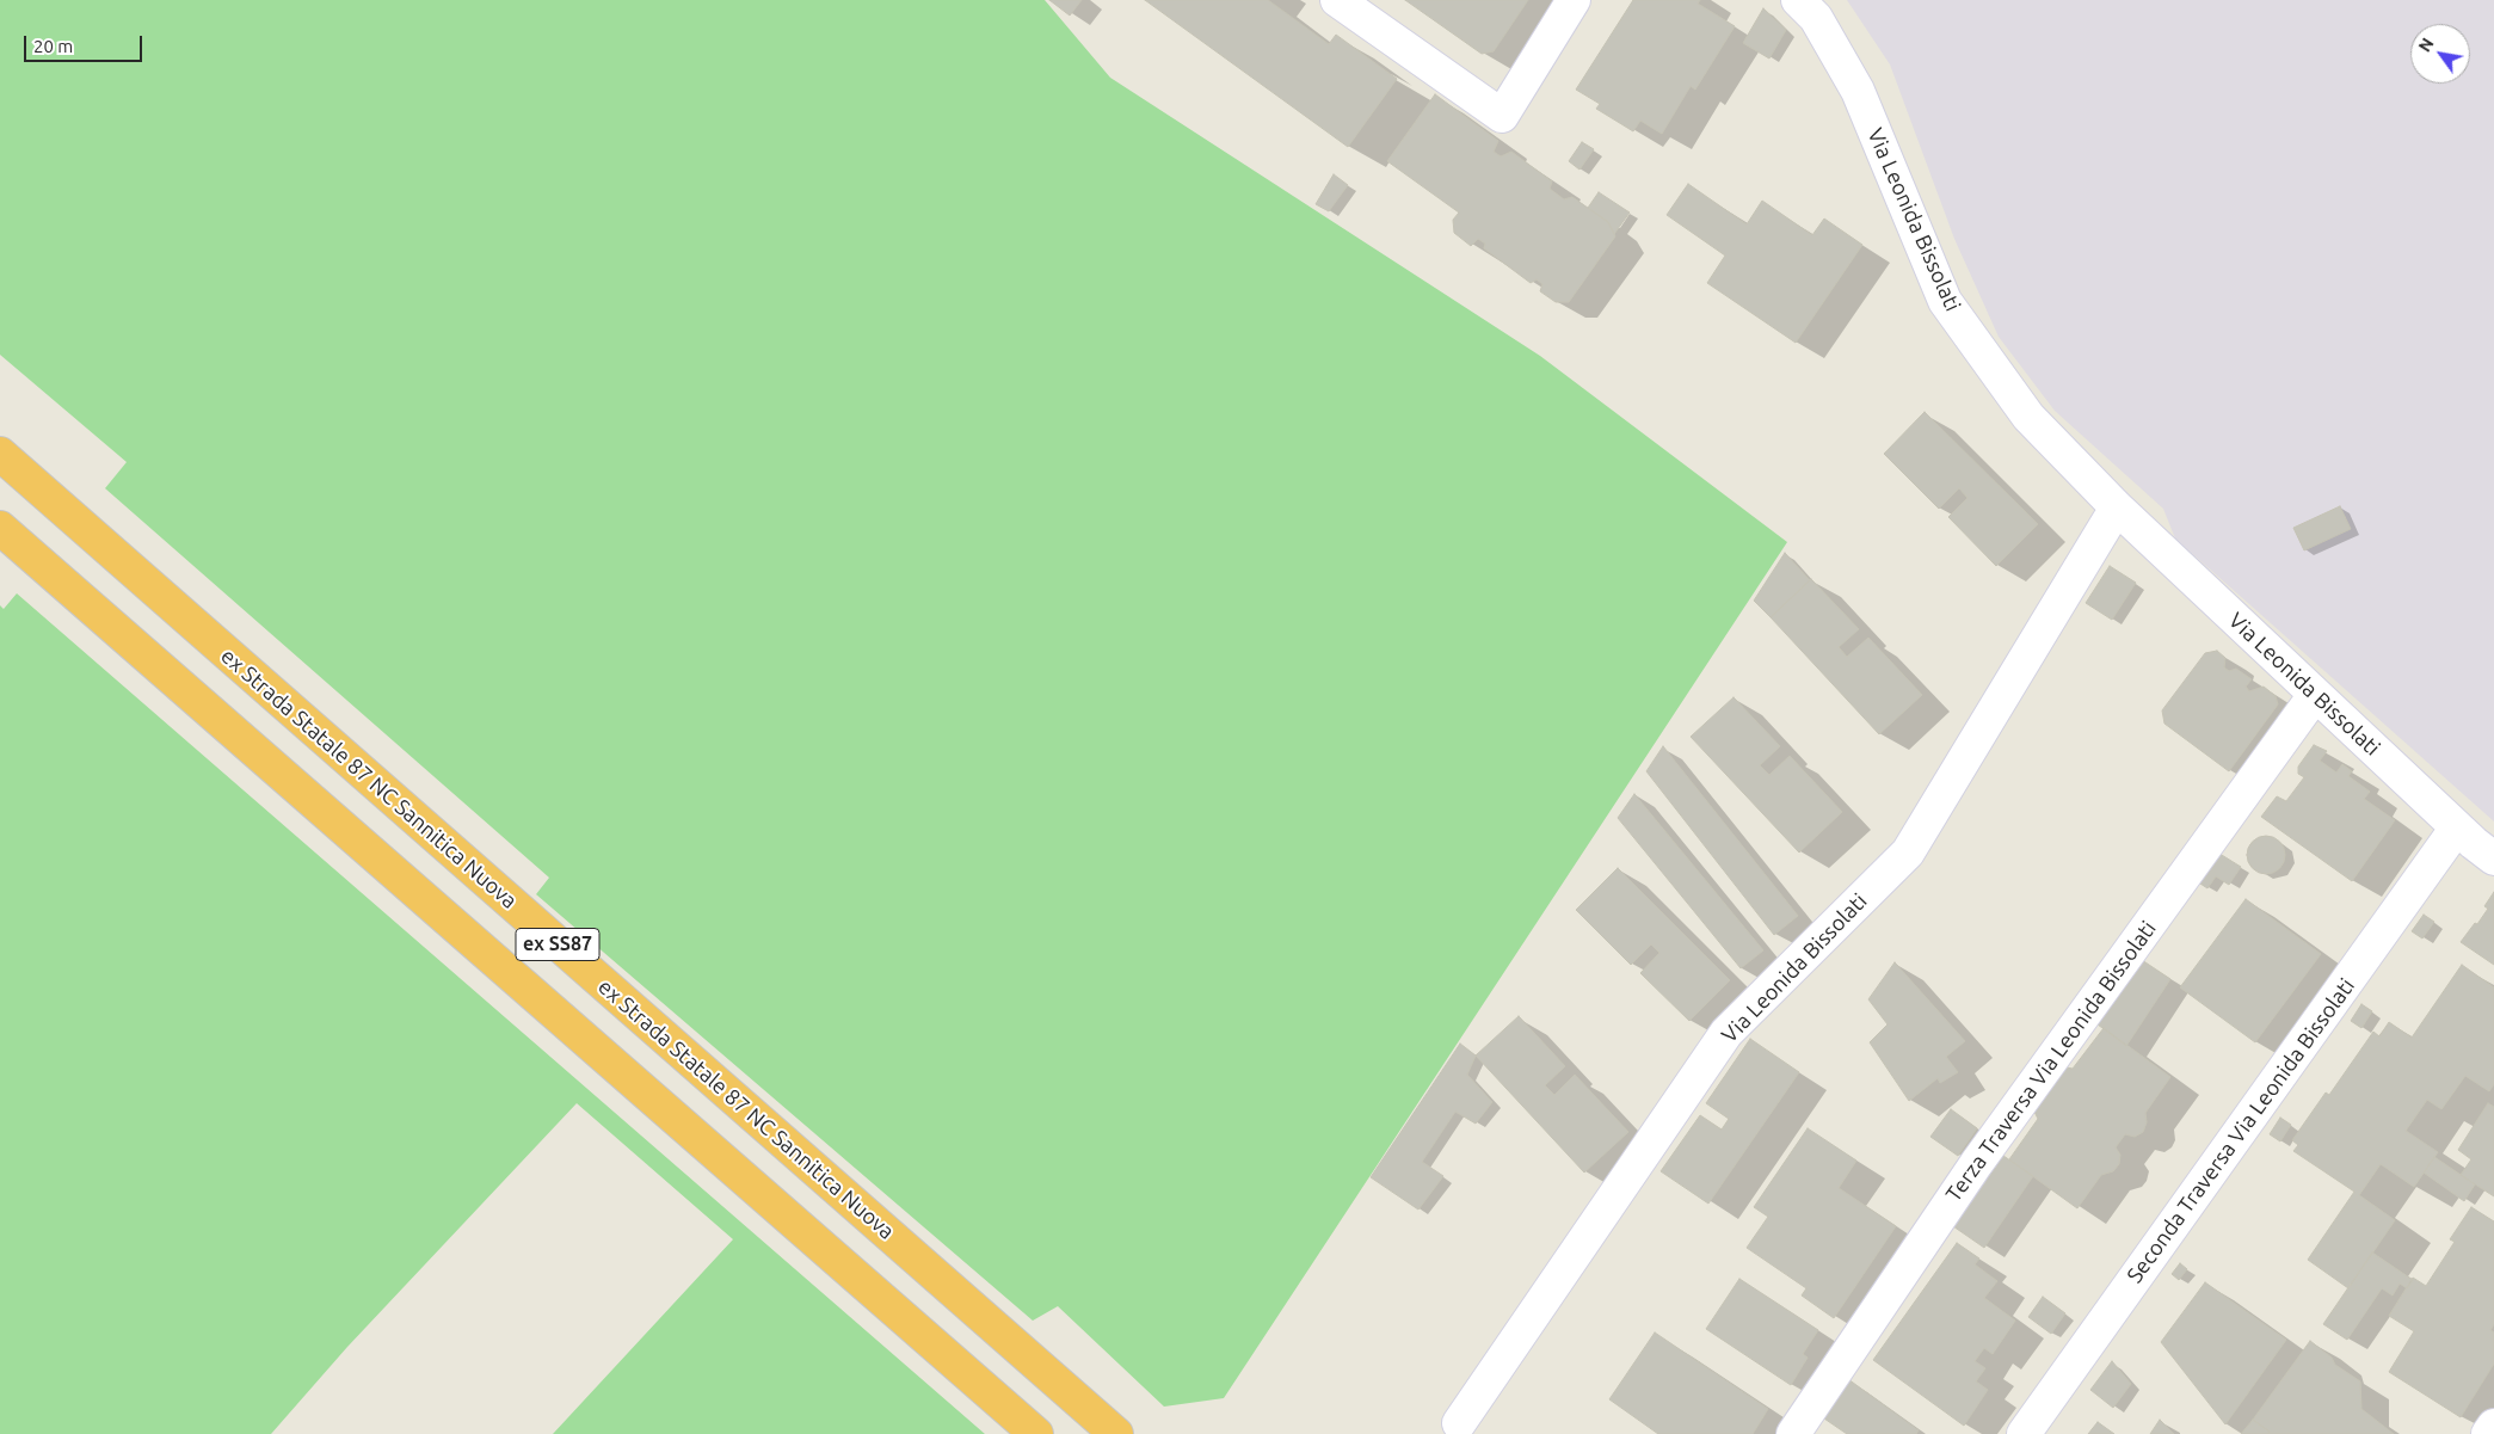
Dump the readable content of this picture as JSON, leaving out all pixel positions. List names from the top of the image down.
{
  "streets": {
    "highway": ["ex Strada Statale 87 NC Sannitica Nuova", "ex SS87"],
    "street": ["Via Leonida Bissolati", "Terza Traversa Via Leonida Bissolati", "Seconda Traversa Via Leonida Bissolati"]
  },
  "crossings": [
    ["Via Leonida Bissolati", "Terza Traversa Via Leonida Bissolati"],
    ["Via Leonida Bissolati", "Seconda Traversa Via Leonida Bissolati"]
  ],
  "scale_bar": "20 m",
  "north": "top left"
}
